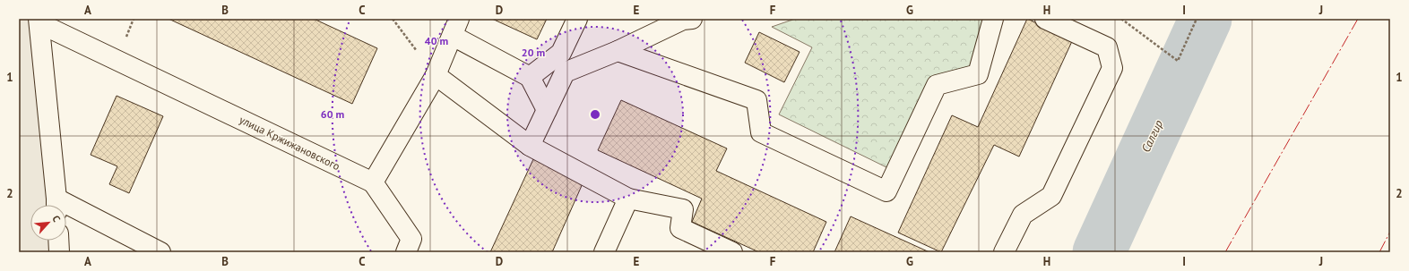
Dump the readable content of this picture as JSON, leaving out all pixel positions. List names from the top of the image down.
{
  "streets": {
    "street": ["улица Кржижановского"]
  },
  "water": ["Салгир"],
  "north": "top right",
  "grid": {
    "columns": [
      "A",
      "B",
      "C",
      "D",
      "E",
      "F",
      "G",
      "H",
      "I",
      "J"
    ],
    "rows": ["1", "2"]
  },
  "rings": ["40 m", "20 m", "60 m"]
}
